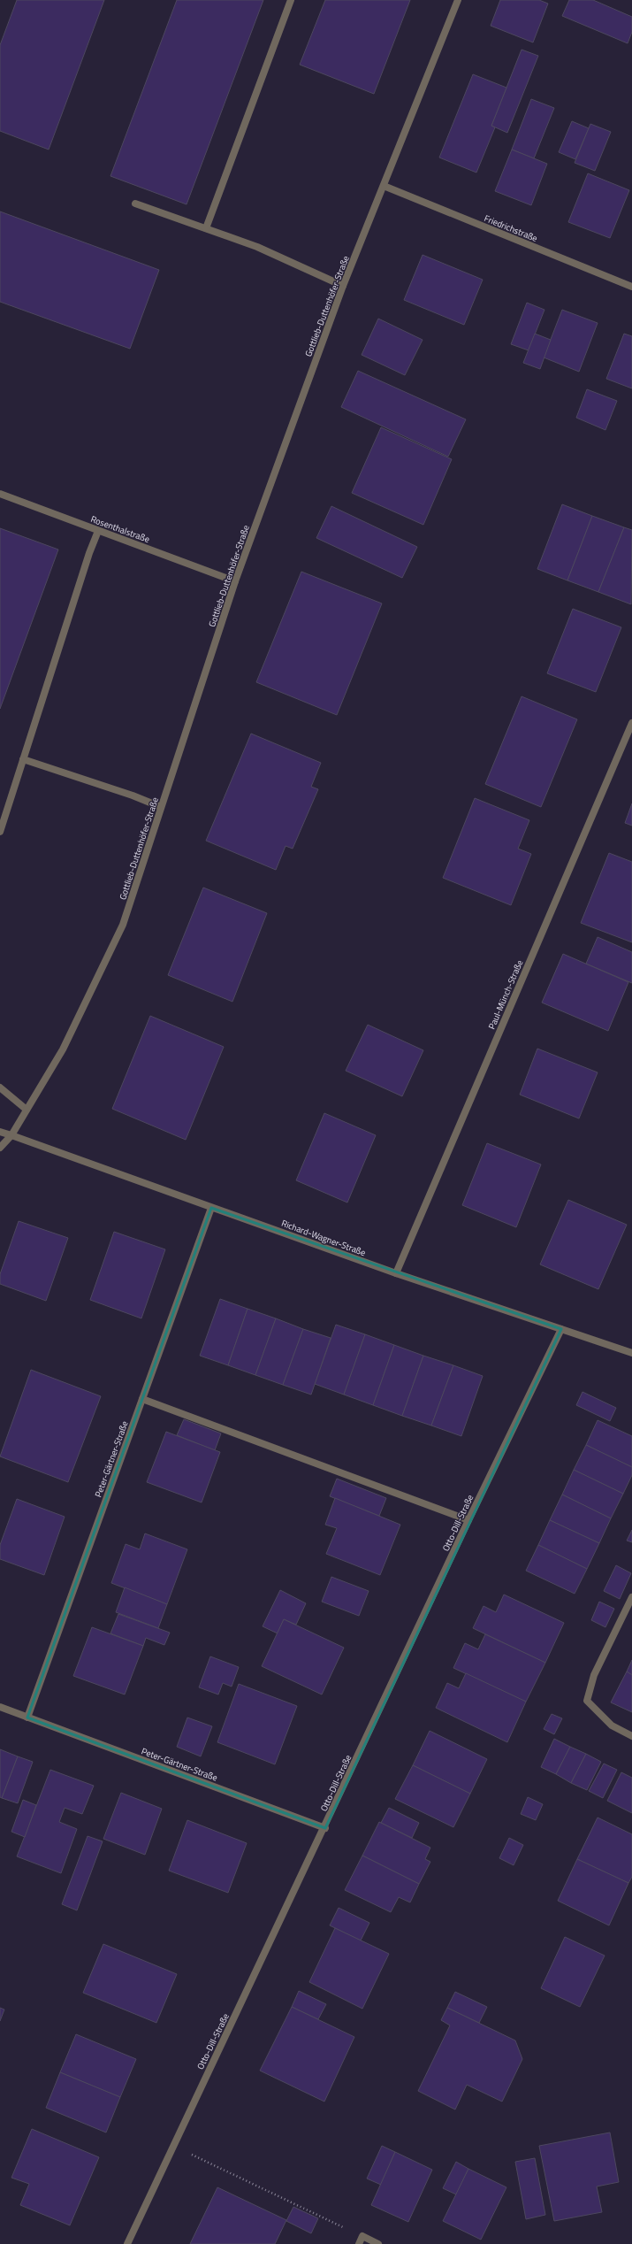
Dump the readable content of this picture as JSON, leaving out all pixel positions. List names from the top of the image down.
{
  "streets": {
    "street": [
      "Friedrichstraße",
      "Gottlieb-Duttenhöfer-Straße",
      "Rosenthalstraße",
      "Paul-Münch-Straße",
      "Richard-Wagner-Straße",
      "Peter-Gärtner-Straße",
      "Otto-Dill-Straße"
    ]
  },
  "crossings": [
    ["Friedrichstraße", "Gottlieb-Duttenhöfer-Straße"],
    ["Gottlieb-Duttenhöfer-Straße", "Rosenthalstraße"],
    ["Gottlieb-Duttenhöfer-Straße", "Richard-Wagner-Straße"],
    ["Paul-Münch-Straße", "Richard-Wagner-Straße"],
    ["Richard-Wagner-Straße", "Peter-Gärtner-Straße"],
    ["Richard-Wagner-Straße", "Otto-Dill-Straße"],
    ["Peter-Gärtner-Straße", "Otto-Dill-Straße"]
  ]
}
